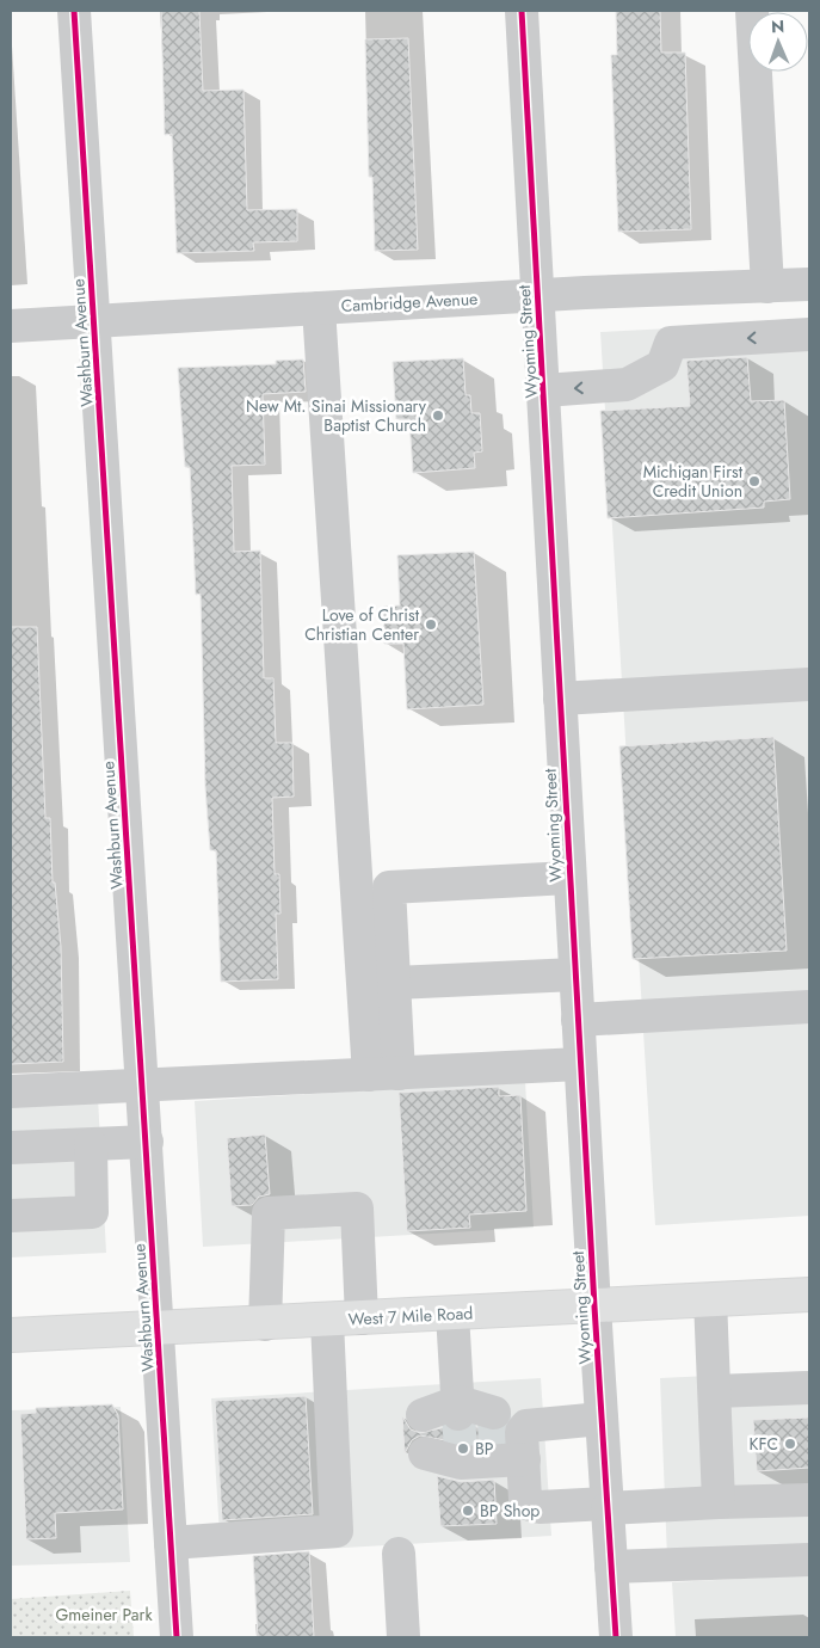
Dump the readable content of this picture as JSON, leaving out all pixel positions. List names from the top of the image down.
{
  "streets": {
    "main road": ["West 7 Mile Road"],
    "street": ["Cambridge Avenue", "Wyoming Street", "Washburn Avenue"]
  },
  "crossings": [
    ["Cambridge Avenue", "Wyoming Street"],
    ["Cambridge Avenue", "Washburn Avenue"],
    ["Wyoming Street", "West 7 Mile Road"],
    ["Washburn Avenue", "West 7 Mile Road"]
  ],
  "parks": ["Gmeiner Park"],
  "places": [
    "New Mt. Sinai Missionary Baptist Church",
    "Michigan First Credit Union",
    "Love of Christ Christian Center",
    "KFC",
    "BP",
    "BP Shop"
  ],
  "north": "top"
}
